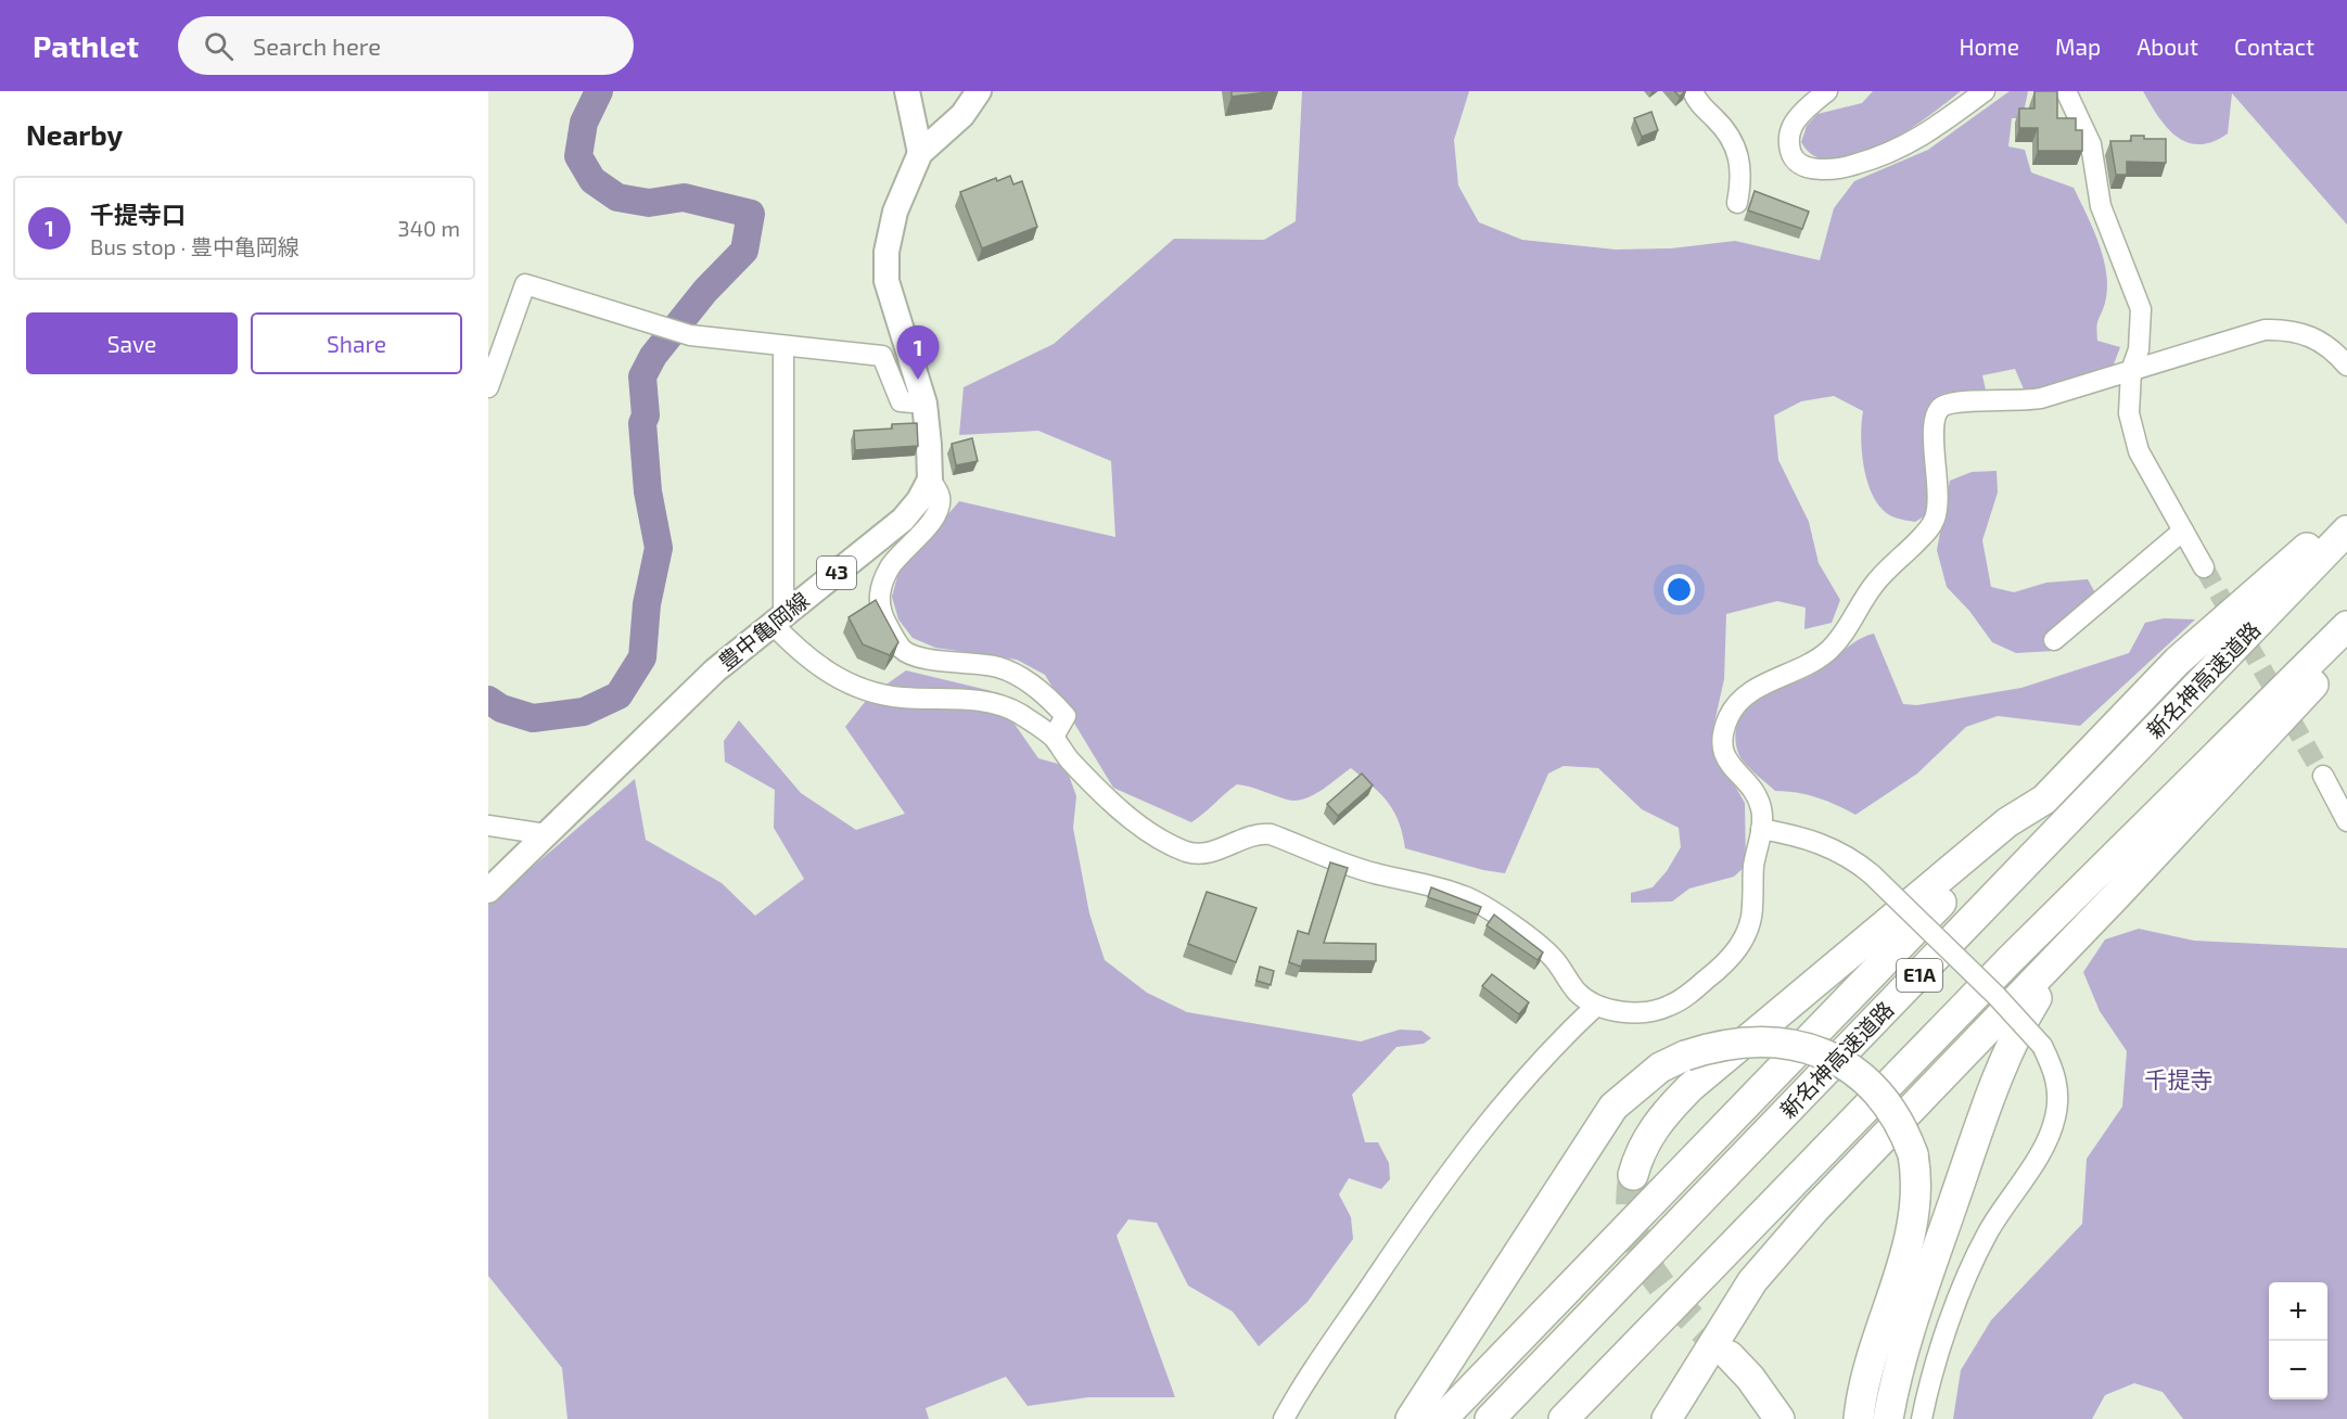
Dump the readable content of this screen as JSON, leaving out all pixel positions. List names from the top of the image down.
{
  "streets": {
    "highway": ["新名神高速道路", "E1A"],
    "main road": ["43", "豊中亀岡線"]
  },
  "districts": ["千提寺"],
  "page": {
    "header": "Pathlet",
    "search": "Search here",
    "nav": [
      "Home",
      "Map",
      "About",
      "Contact"
    ],
    "heading": "Nearby",
    "list": [
      {
        "mark": "1",
        "name": "千提寺口",
        "note": "Bus stop · 豊中亀岡線",
        "value": "340 m"
      }
    ],
    "buttons": ["Save", "Share"],
    "pins": "1",
    "map_buttons": ["+", "−"]
  }
}
